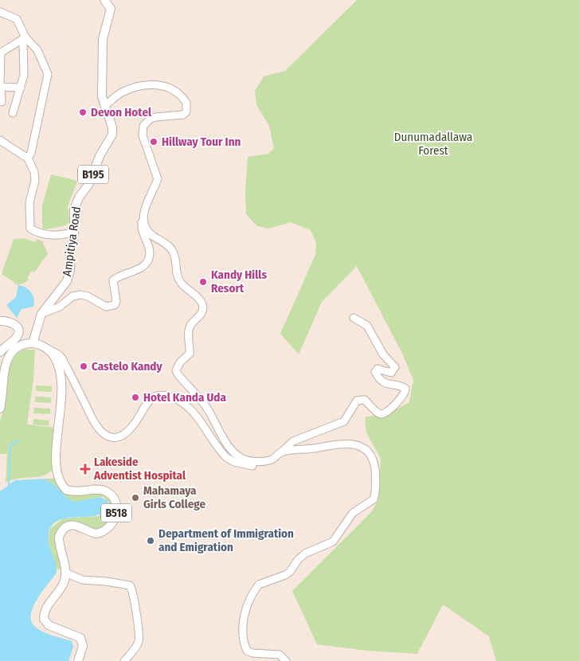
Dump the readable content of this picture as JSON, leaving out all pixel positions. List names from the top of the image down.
{
  "streets": {
    "main road": ["B195", "Ampitiya Road", "B518"]
  },
  "parks": ["Dunumadallawa Forest"],
  "places": {
    "other": [
      "Devon Hotel",
      "Hillway Tour Inn",
      "Kandy Hills Resort",
      "Castelo Kandy",
      "Hotel Kanda Uda",
      "Mahamaya Girls College",
      "Department of Immigration and Emigration"
    ],
    "health": ["Lakeside Adventist Hospital"]
  }
}
